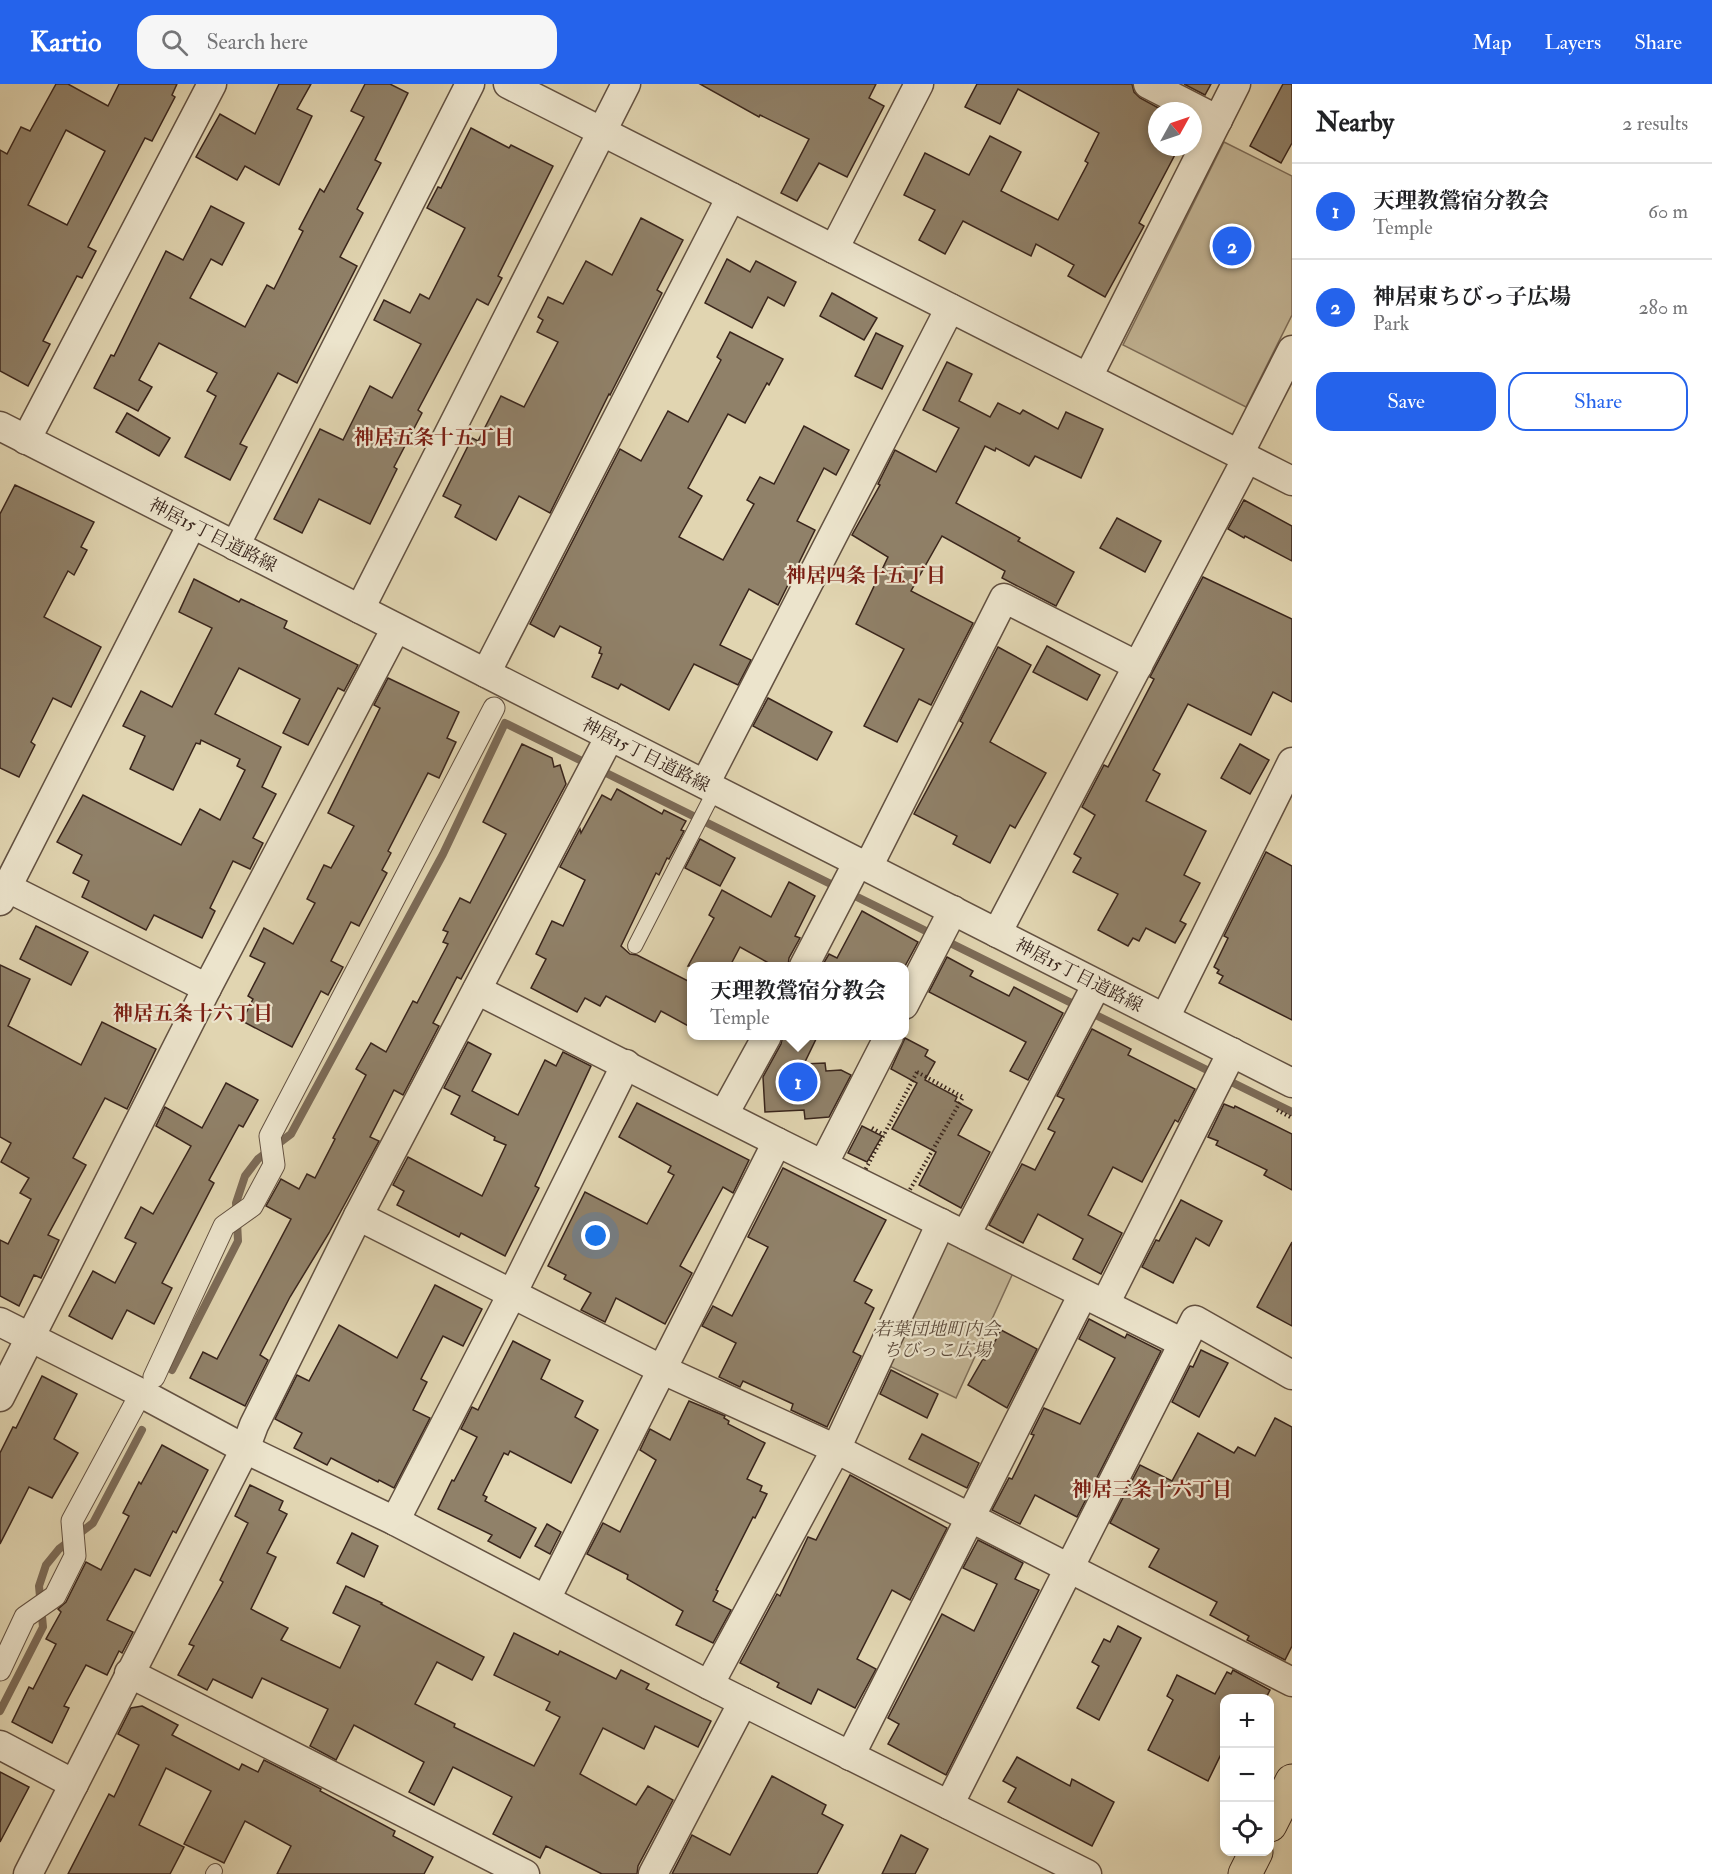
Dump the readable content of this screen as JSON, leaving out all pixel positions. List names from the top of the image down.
{
  "streets": {
    "street": ["神居15丁目道路線"]
  },
  "districts": [
    "神居五条十五丁目",
    "神居四条十五丁目",
    "神居五条十六丁目",
    "神居三条十六丁目"
  ],
  "parks": ["若葉団地町内会 ちびっこ広場"],
  "north": "top right",
  "page": {
    "header": "Kartio",
    "search": "Search here",
    "nav": ["Map", "Layers", "Share"],
    "heading": ["Nearby", "2 results"],
    "list": [
      {
        "mark": "1",
        "name": "天理教鶯宿分教会",
        "note": "Temple",
        "value": "60 m"
      },
      {
        "mark": "2",
        "name": "神居東ちびっ子広場",
        "note": "Park",
        "value": "280 m"
      }
    ],
    "pins": ["2", "1"],
    "buttons": ["Save", "Share"],
    "popup": ["天理教鶯宿分教会", "Temple"],
    "map_buttons": ["+", "−"]
  }
}
